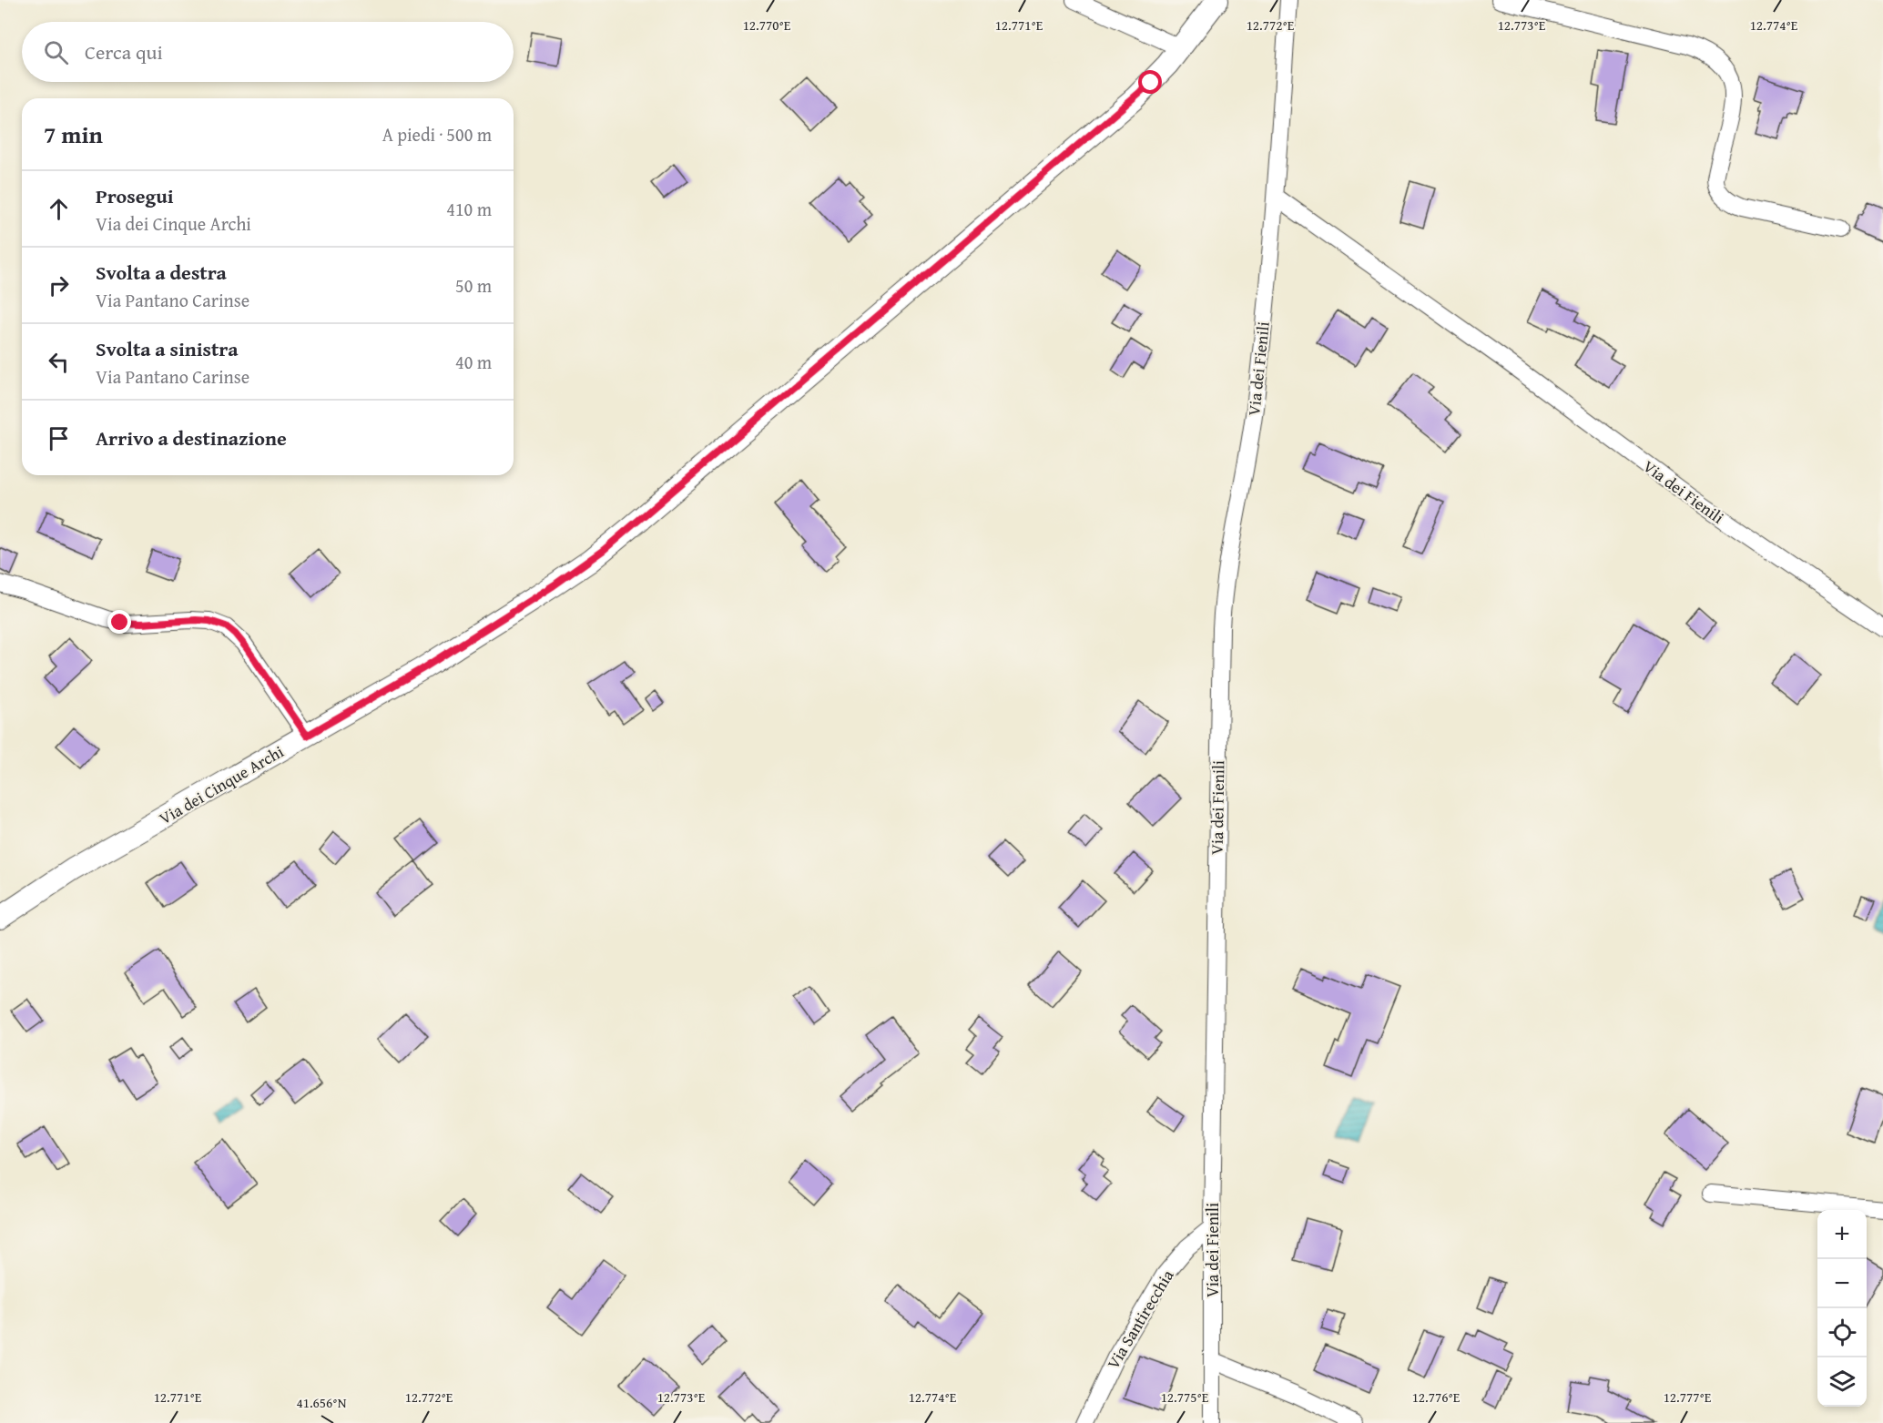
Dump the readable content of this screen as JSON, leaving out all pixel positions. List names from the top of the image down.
{
  "streets": {
    "main road": ["Via dei Cinque Archi"],
    "street": ["Via dei Fienili", "Via Santirecchia"]
  },
  "crossings": [
    ["Via dei Fienili", "Via Santirecchia"]
  ],
  "page": {
    "search": "Cerca qui",
    "heading": ["7 min", "A piedi · 500 m"],
    "list": [
      ["Prosegui", "Via dei Cinque Archi", "410 m"],
      ["Svolta a destra", "Via Pantano Carinse", "50 m"],
      ["Svolta a sinistra", "Via Pantano Carinse", "40 m"],
      "Arrivo a destinazione"
    ],
    "map_buttons": ["+", "−"]
  },
  "coordinates": [
    "12.770°E",
    "12.771°E",
    "12.772°E",
    "12.773°E",
    "12.774°E",
    "12.775°E",
    "12.776°E",
    "12.777°E",
    "41.656°N"
  ]
}
